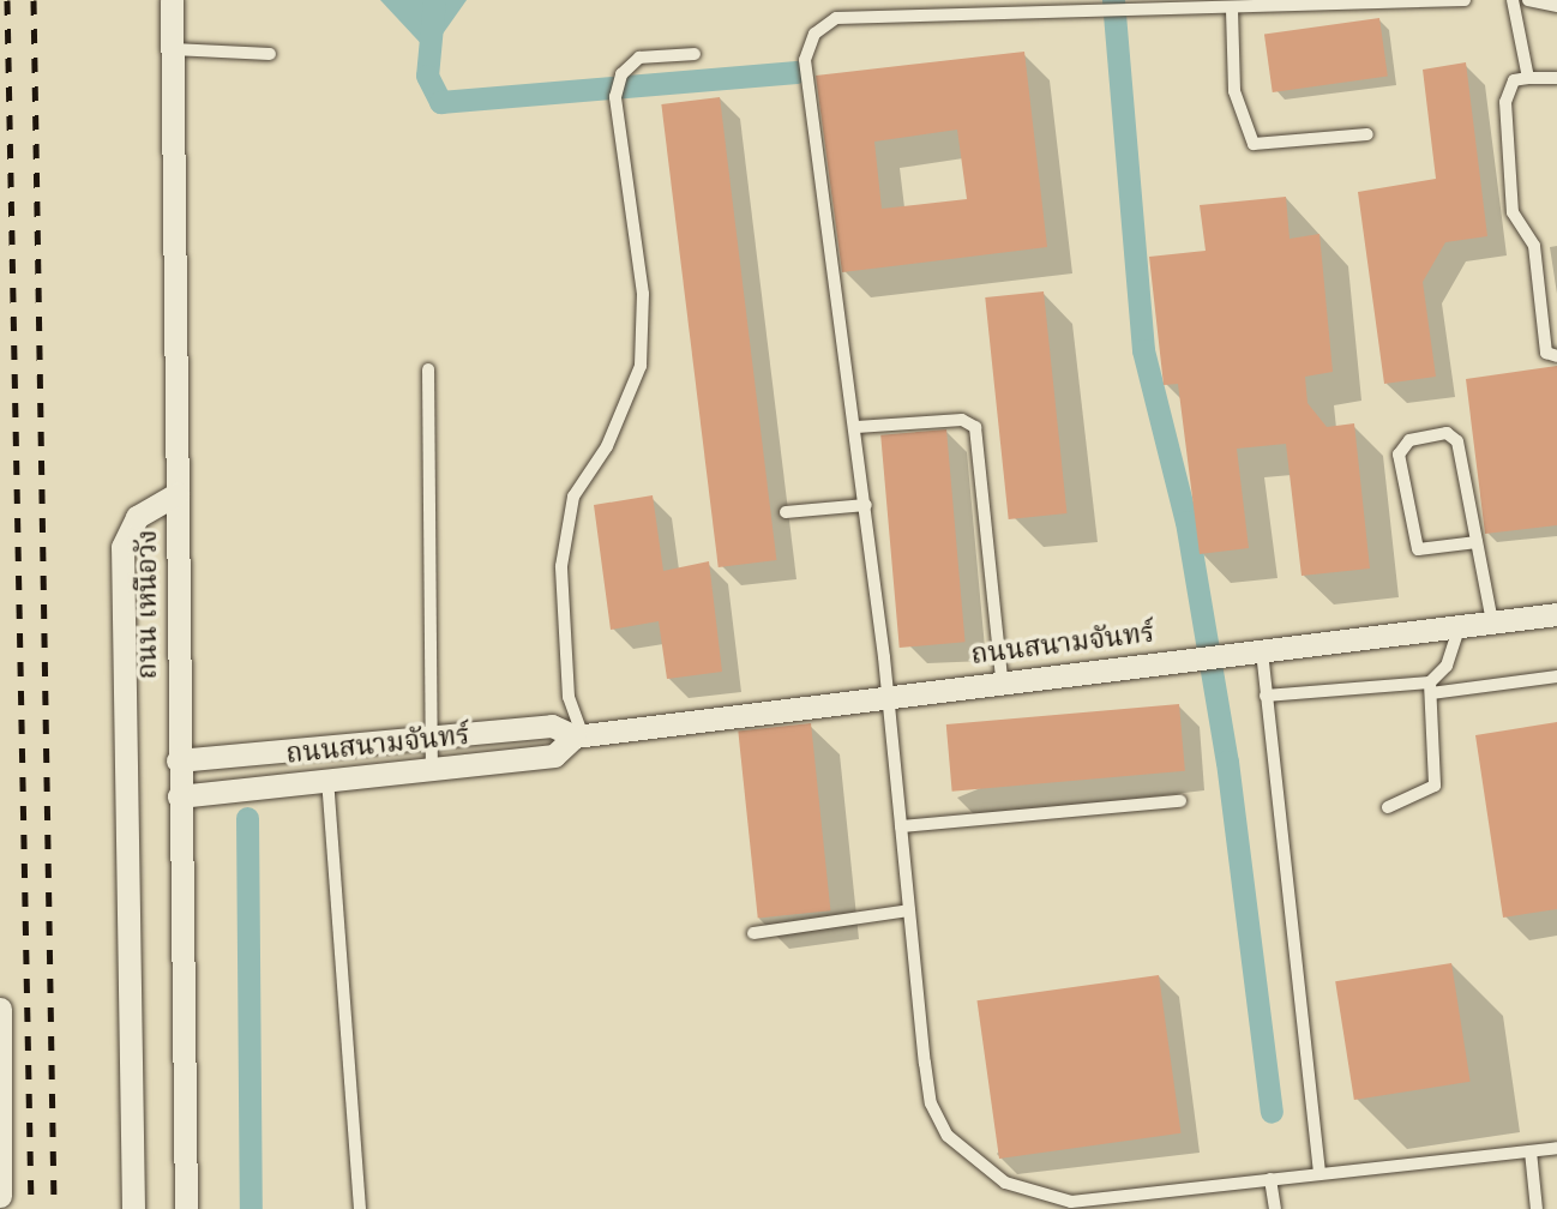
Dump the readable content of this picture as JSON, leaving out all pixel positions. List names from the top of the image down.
{
  "streets": {
    "street": ["ถนน เหนือวัง", "ถนนสนามจันทร์"]
  },
  "crossings": [
    ["ถนน เหนือวัง", "ถนนสนามจันทร์"]
  ]
}
